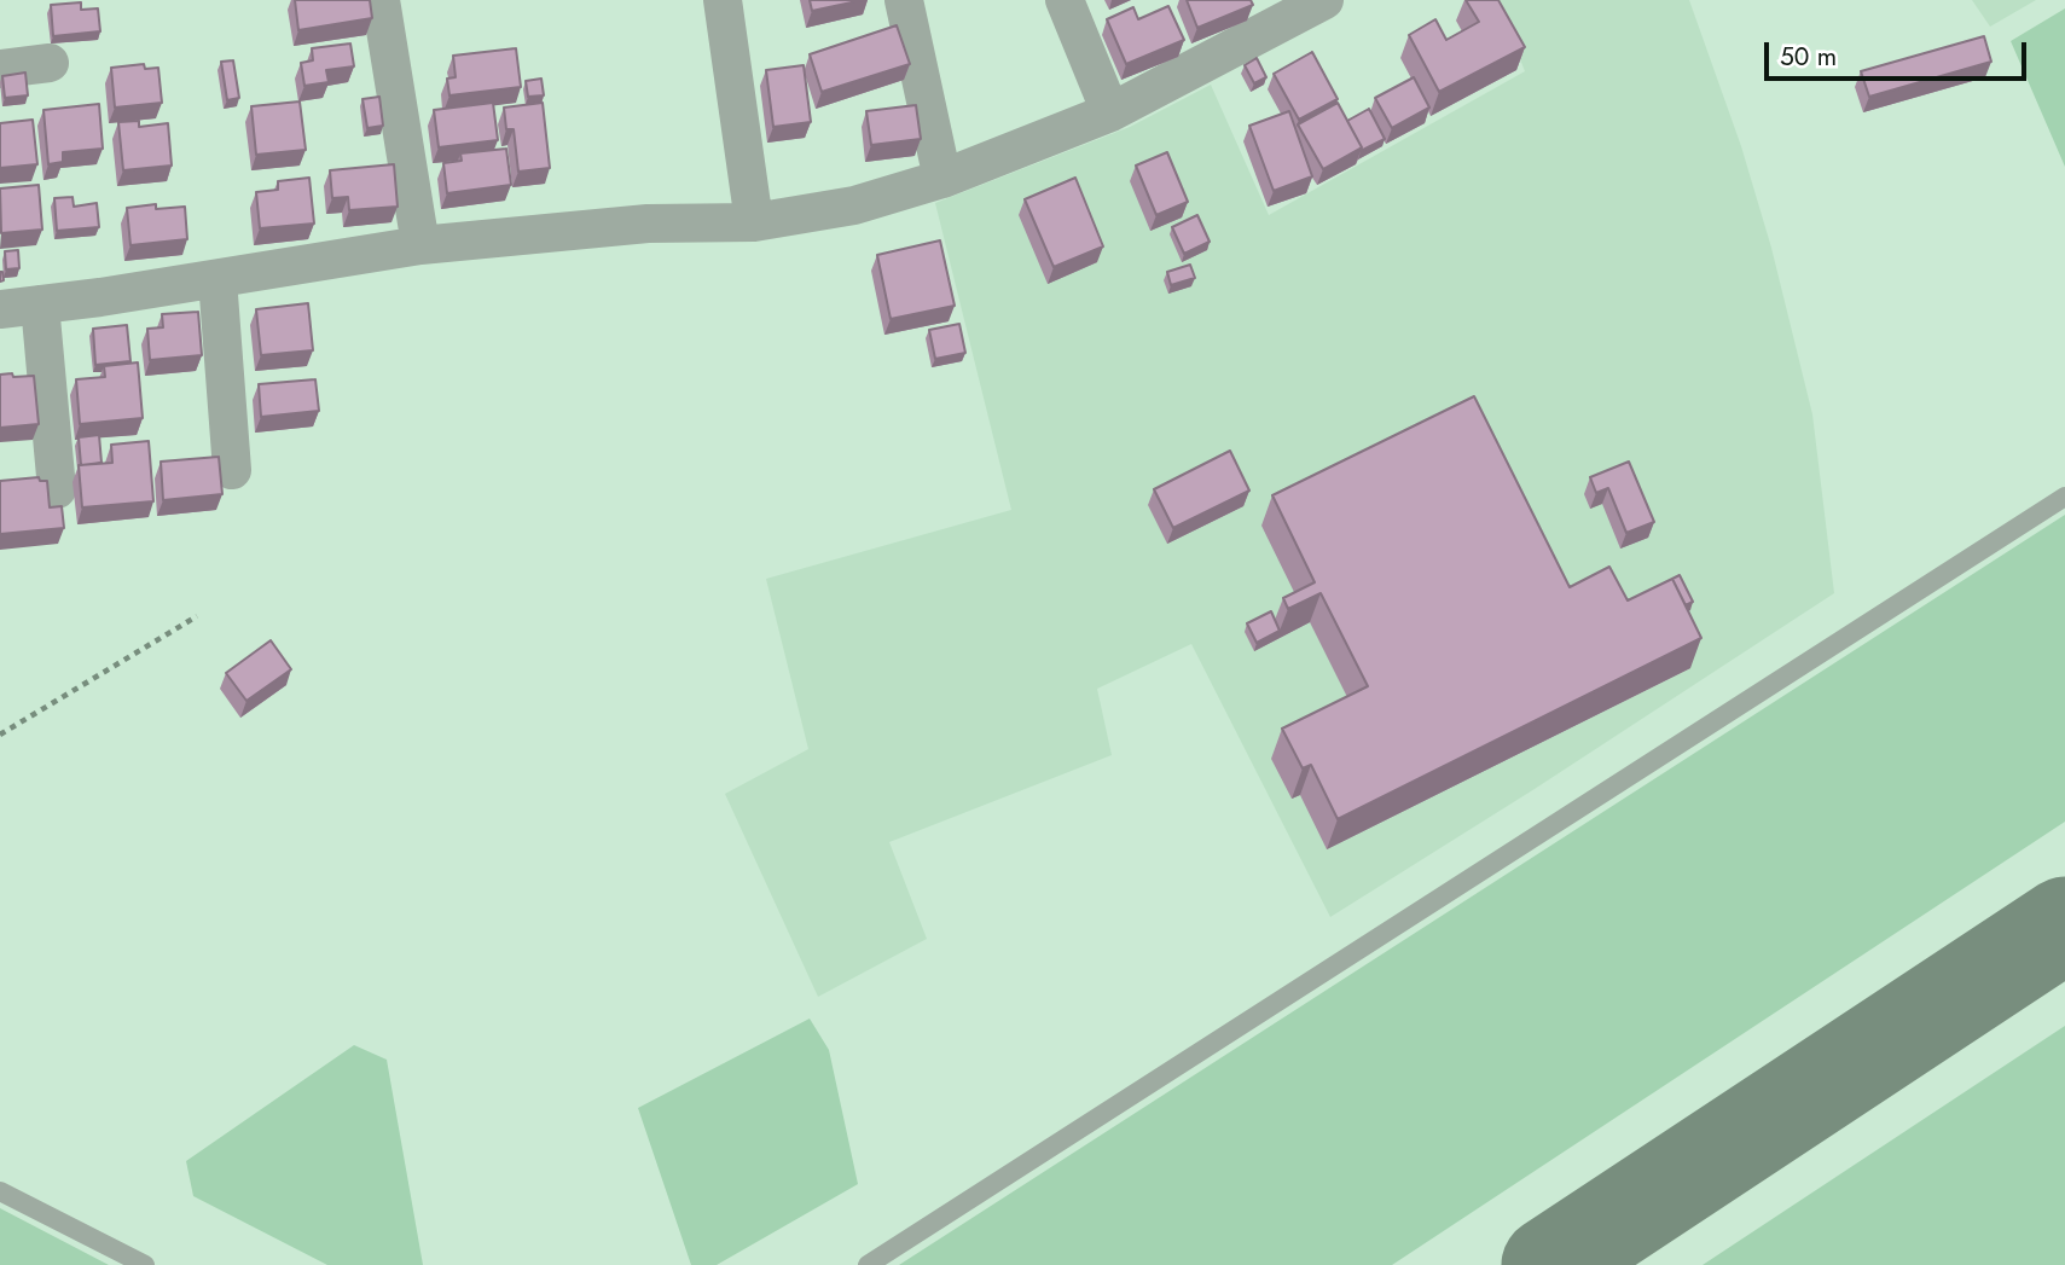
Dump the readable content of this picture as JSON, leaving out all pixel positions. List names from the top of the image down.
{
  "scale_bar": "50 m"
}
